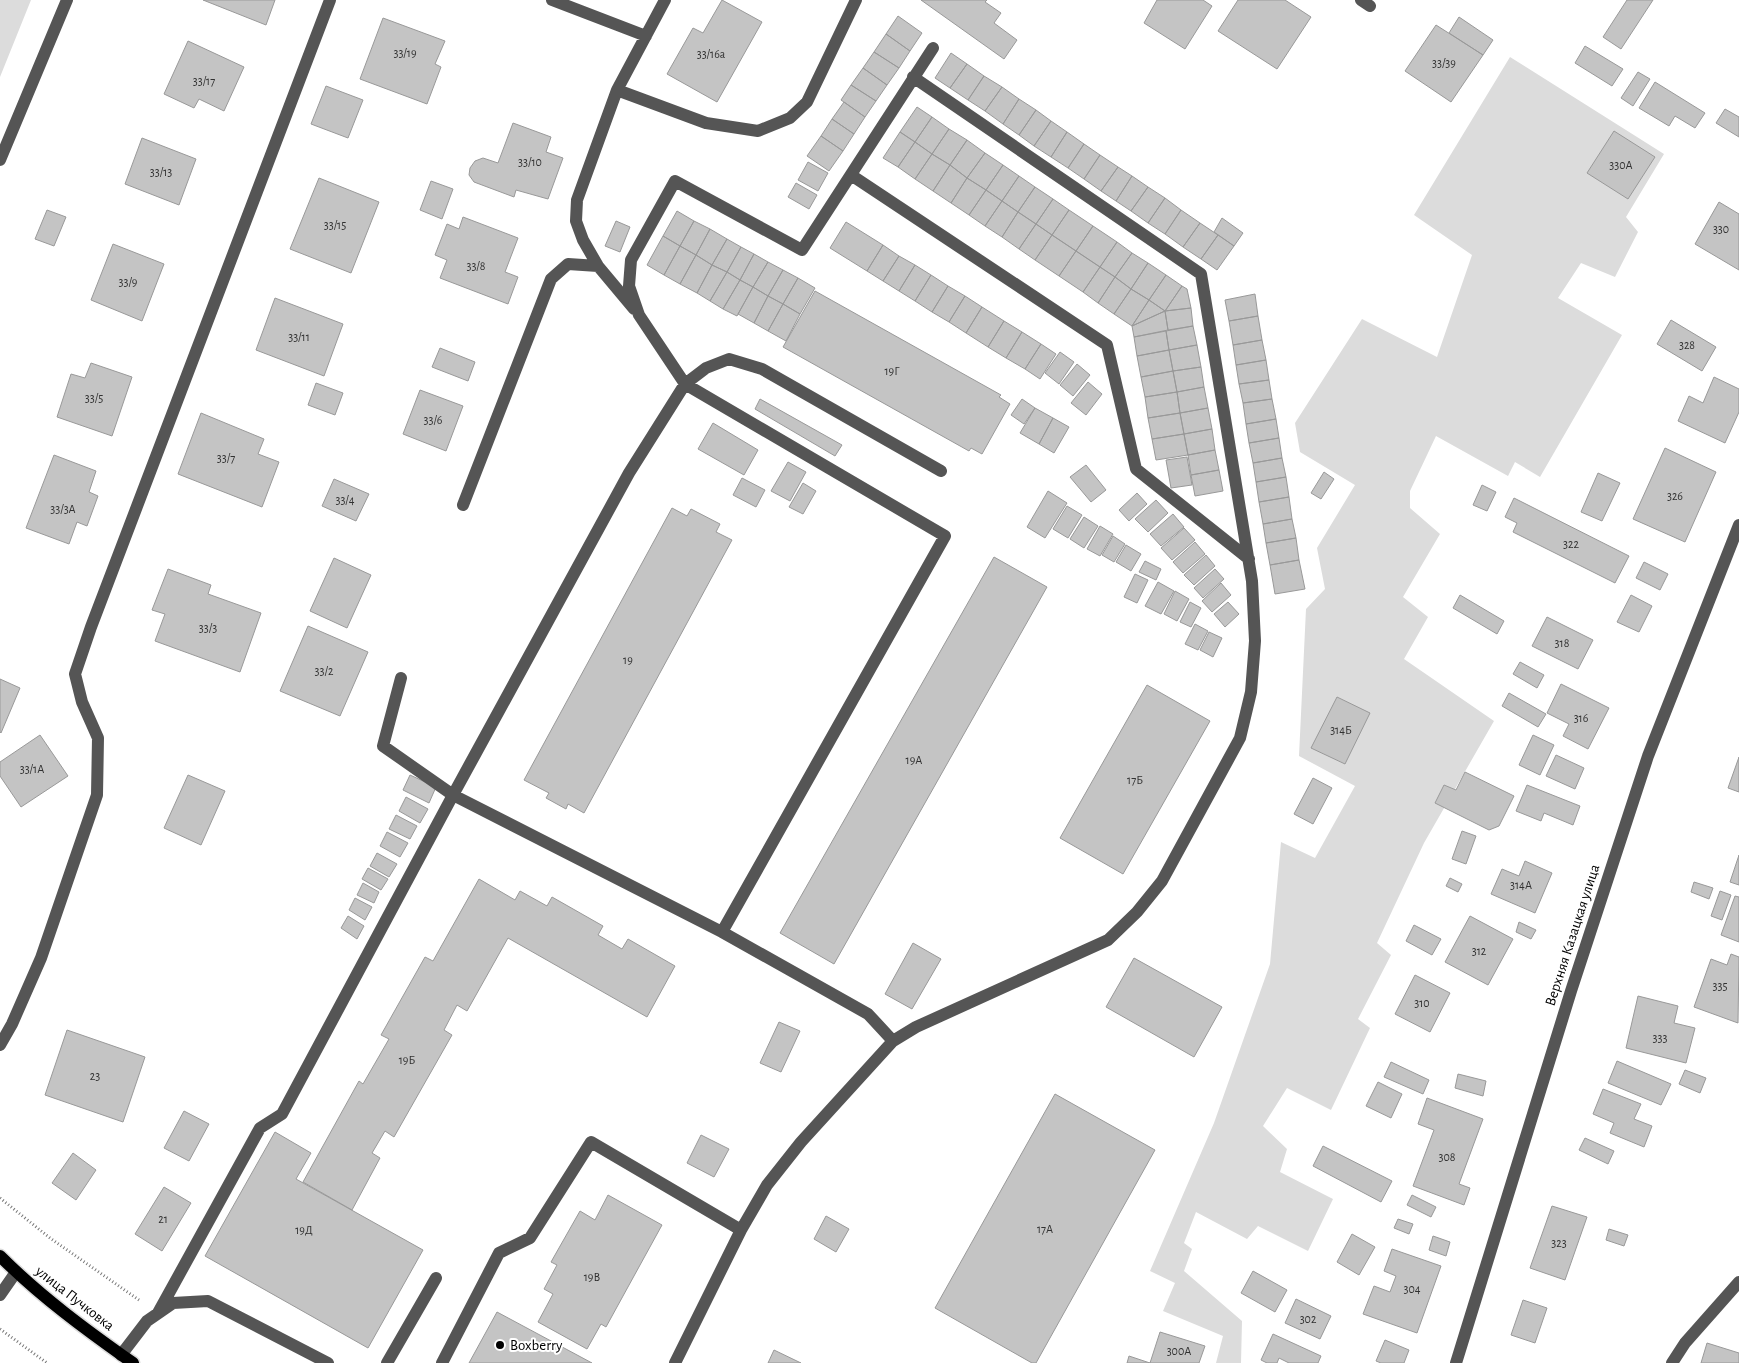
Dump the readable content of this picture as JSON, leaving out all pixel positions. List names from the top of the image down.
{
  "streets": {
    "main road": ["улица Пучковка"],
    "street": ["Верхняя Казацкая улица"]
  },
  "places": ["Boxberry"],
  "house_numbers": [
    "33/19",
    "33/16а",
    "33/39",
    "33/17",
    "33/10",
    "330А",
    "33/13",
    "33/15",
    "330",
    "33/8",
    "33/9",
    "33/11",
    "328",
    "19Г",
    "33/5",
    "33/6",
    "33/7",
    "326",
    "33/4",
    "33/3А",
    "322",
    "33/3",
    "318",
    "19",
    "33/2",
    "316",
    "314Б",
    "19А",
    "33/1А",
    "17Б",
    "314А",
    "312",
    "335",
    "310",
    "333",
    "19Б",
    "23",
    "308",
    "21",
    "17А",
    "19Д",
    "323",
    "19В",
    "304",
    "302",
    "300А"
  ]
}
